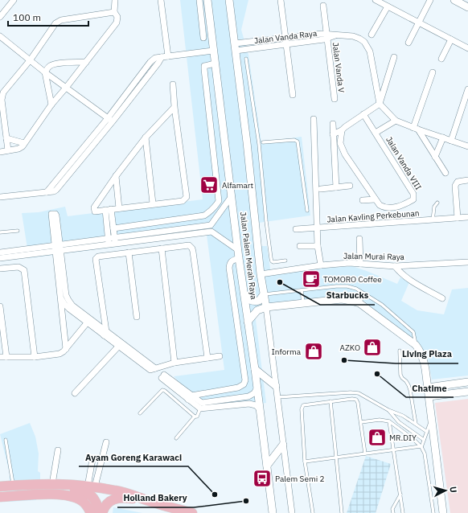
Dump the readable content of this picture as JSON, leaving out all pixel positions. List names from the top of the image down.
{
  "streets": {
    "street": [
      "Jalan Vanda Raya",
      "Jalan Vanda V",
      "Jalan Vanda VIII",
      "Jalan Kavling Perkebunan",
      "Jalan Palem Merah Raya",
      "Jalan Murai Raya"
    ]
  },
  "crossings": [
    ["Jalan Vanda Raya", "Jalan Vanda V"],
    ["Jalan Vanda Raya", "Jalan Palem Merah Raya"],
    ["Jalan Kavling Perkebunan", "Jalan Murai Raya"],
    ["Jalan Palem Merah Raya", "Jalan Murai Raya"]
  ],
  "places": {
    "supermarket": ["Alfamart"],
    "cafe": ["TOMORO Coffee"],
    "other": [
      "Starbucks",
      "Living Plaza",
      "Chatime",
      "Ayam Goreng Karawaci",
      "Holland Bakery"
    ],
    "shop": ["AZKO", "Informa", "MR.DIY"],
    "bus stop": ["Palem Semi 2"]
  },
  "scale_bar": "100 m",
  "north": "right"
}
